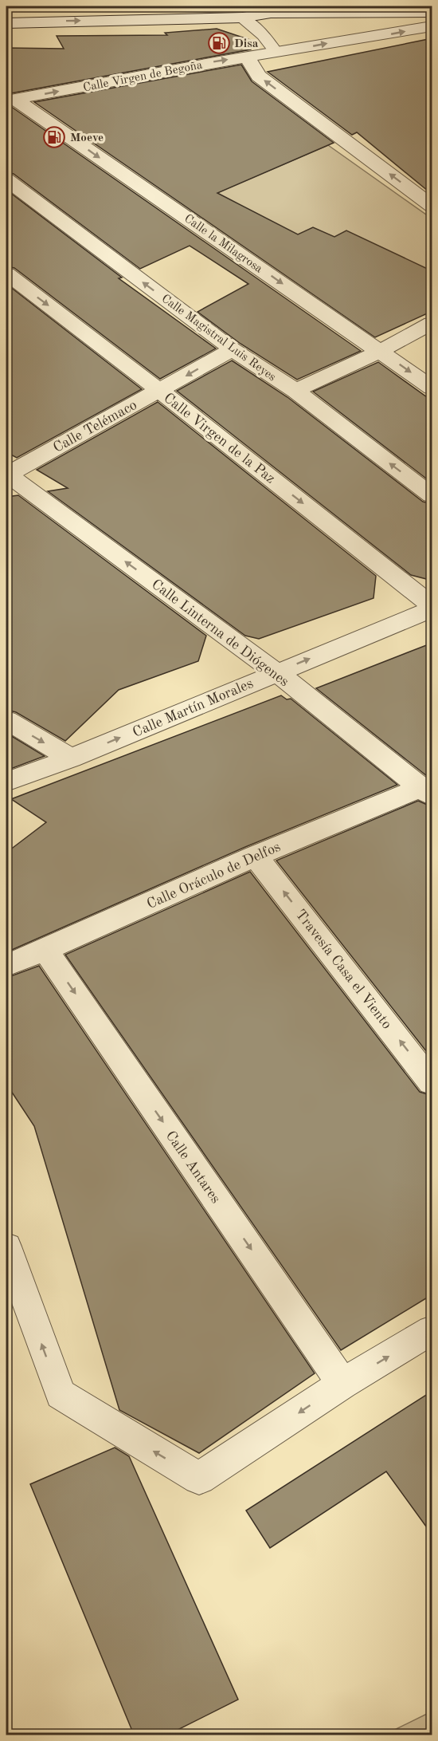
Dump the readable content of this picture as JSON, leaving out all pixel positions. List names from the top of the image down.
{
  "streets": {
    "street": [
      "Calle Virgen de Begoña",
      "Calle la Milagrosa",
      "Calle Magistral Luis Reyes",
      "Calle Telémaco",
      "Calle Virgen de la Paz",
      "Calle Linterna de Diógenes",
      "Calle Martín Morales",
      "Calle Oráculo de Delfos",
      "Travesía Casa el Viento",
      "Calle Antares"
    ]
  },
  "crossings": [
    ["Calle Virgen de Begoña", "Calle la Milagrosa"],
    ["Calle Magistral Luis Reyes", "Calle Telémaco"],
    ["Calle Telémaco", "Calle Virgen de la Paz"],
    ["Calle Telémaco", "Calle Linterna de Diógenes"],
    ["Calle Linterna de Diógenes", "Calle Martín Morales"],
    ["Calle Linterna de Diógenes", "Calle Oráculo de Delfos"],
    ["Calle Oráculo de Delfos", "Travesía Casa el Viento"],
    ["Calle Oráculo de Delfos", "Calle Antares"]
  ],
  "one_way": [
    "Calle Virgen de la Paz",
    "Calle Linterna de Diógenes",
    "Calle Martín Morales",
    "Travesía Casa el Viento",
    "Calle Antares"
  ],
  "places": {
    "fuel station": ["Disa", "Moeve"]
  }
}
